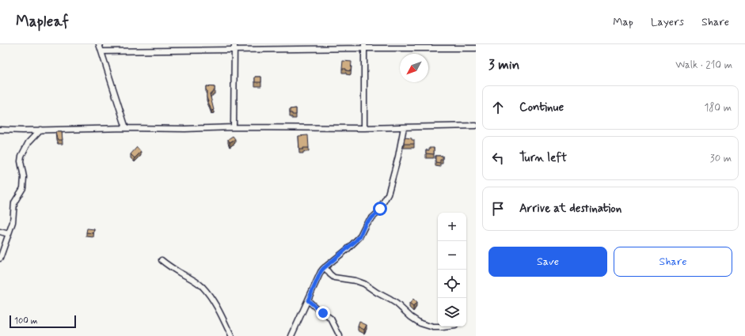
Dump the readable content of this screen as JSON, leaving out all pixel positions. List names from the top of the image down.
{
  "scale_bar": "100 m",
  "north": "bottom left",
  "page": {
    "header": "Mapleaf",
    "nav": ["Map", "Layers", "Share"],
    "heading": ["3 min", "Walk · 210 m"],
    "list": [
      ["Continue", "180 m"],
      ["Turn left", "30 m"],
      "Arrive at destination"
    ],
    "map_buttons": ["+", "−"],
    "buttons": ["Save", "Share"],
    "scale": "100 m"
  }
}
